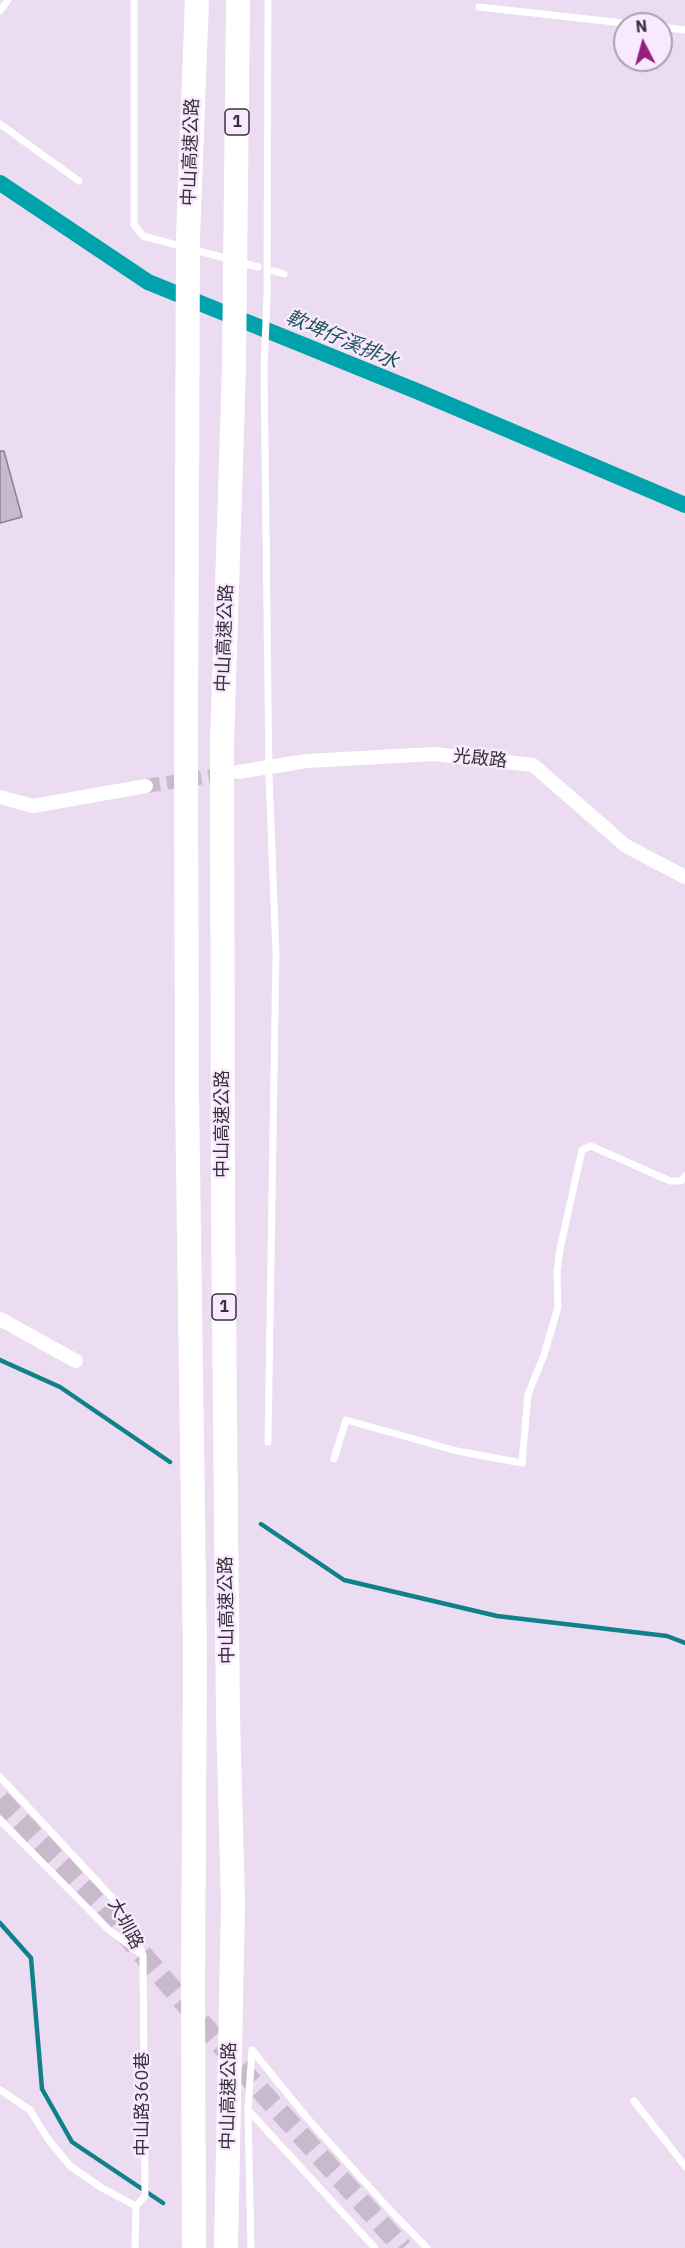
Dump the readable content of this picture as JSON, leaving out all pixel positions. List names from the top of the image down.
{
  "streets": {
    "highway": ["1", "中山高速公路"],
    "street": ["光啟路"],
    "lane": ["大圳路", "中山路360巷"]
  },
  "crossings": [
    ["大圳路", "中山路360巷"]
  ],
  "water": ["軟埤仔溪排水"],
  "north": "top"
}
